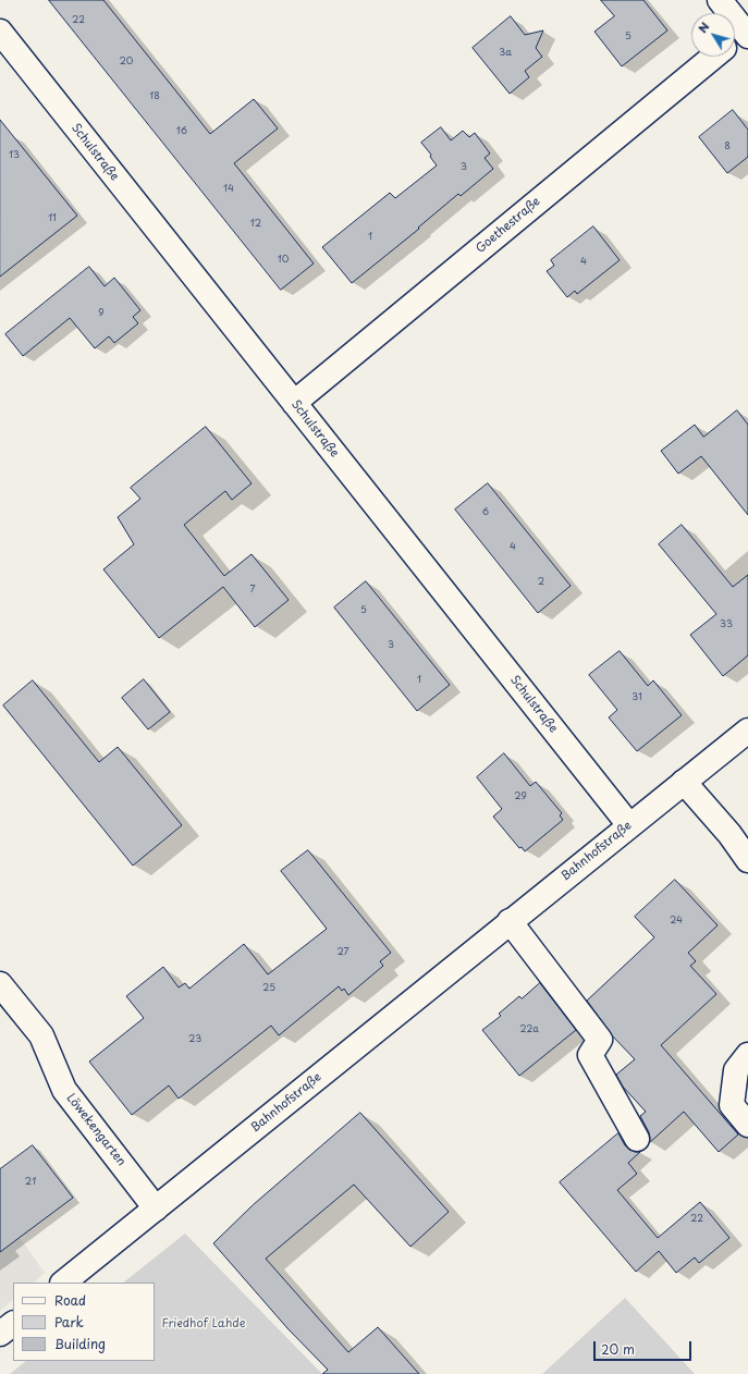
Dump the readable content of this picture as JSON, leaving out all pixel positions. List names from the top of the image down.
{
  "streets": {
    "street": [
      "Schulstraße",
      "Goethestraße",
      "Bahnhofstraße",
      "Löwekengarten"
    ]
  },
  "crossings": [
    ["Schulstraße", "Goethestraße"],
    ["Schulstraße", "Bahnhofstraße"],
    ["Bahnhofstraße", "Löwekengarten"]
  ],
  "parks": ["Friedhof Lahde"],
  "house_numbers": [
    "22",
    "5",
    "3a",
    "20",
    "18",
    "16",
    "8",
    "13",
    "3",
    "14",
    "11",
    "12",
    "1",
    "10",
    "4",
    "9",
    "6",
    "4",
    "2",
    "7",
    "5",
    "33",
    "3",
    "1",
    "31",
    "29",
    "24",
    "27",
    "25",
    "22a",
    "23",
    "21",
    "22"
  ],
  "legend": ["Road", "Park", "Building"],
  "scale_bar": "20 m",
  "north": "top left"
}
